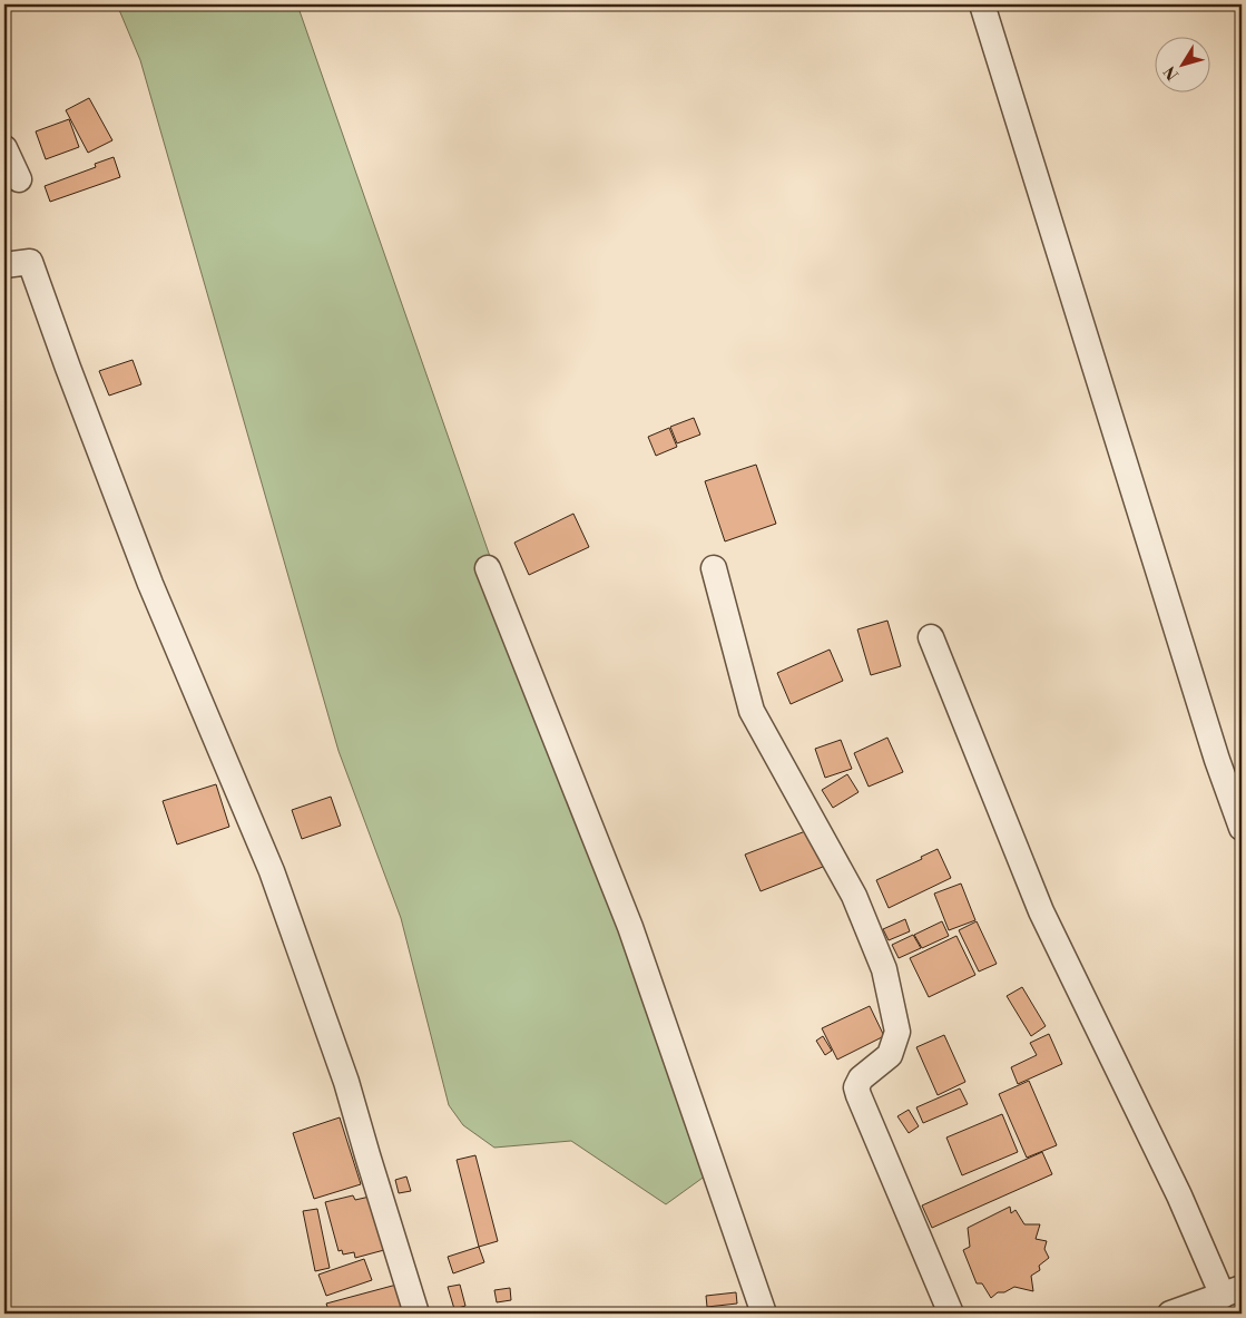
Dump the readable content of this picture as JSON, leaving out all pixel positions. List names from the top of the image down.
{
  "north": "bottom left"
}
